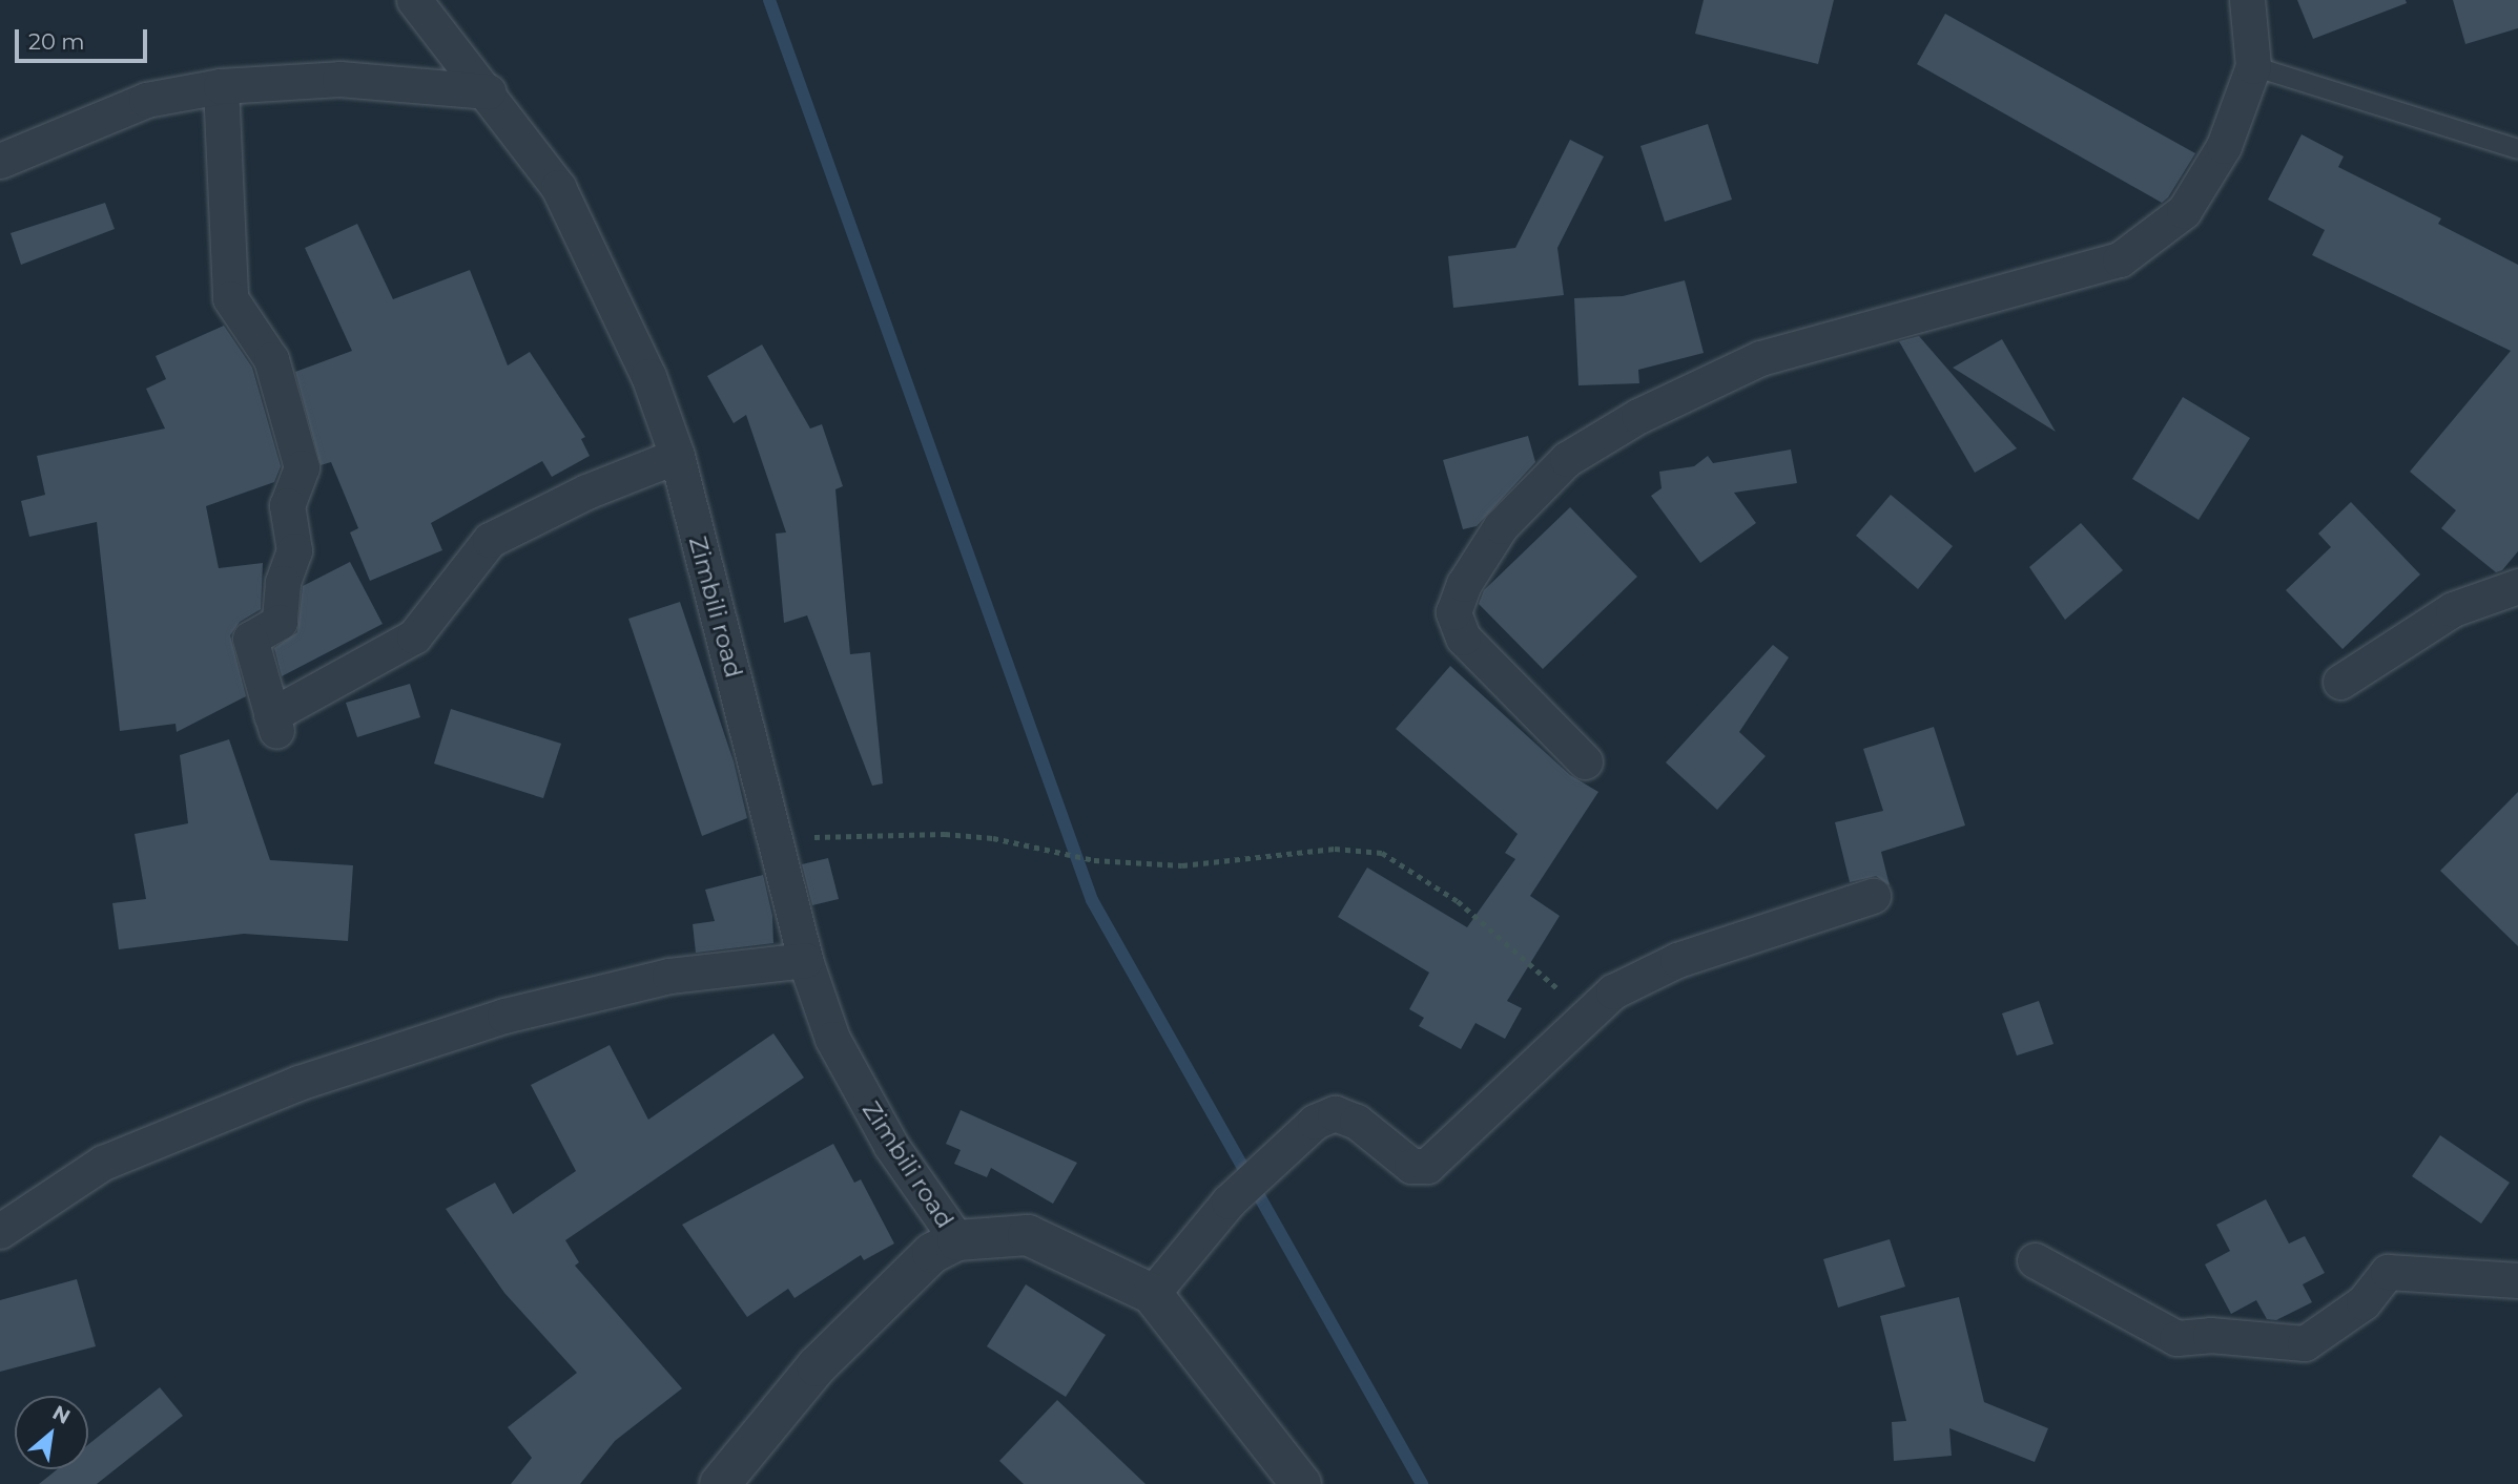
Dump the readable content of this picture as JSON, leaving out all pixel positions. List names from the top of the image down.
{
  "streets": {
    "street": ["Zimbili road"]
  },
  "scale_bar": "20 m",
  "north": "top right"
}
